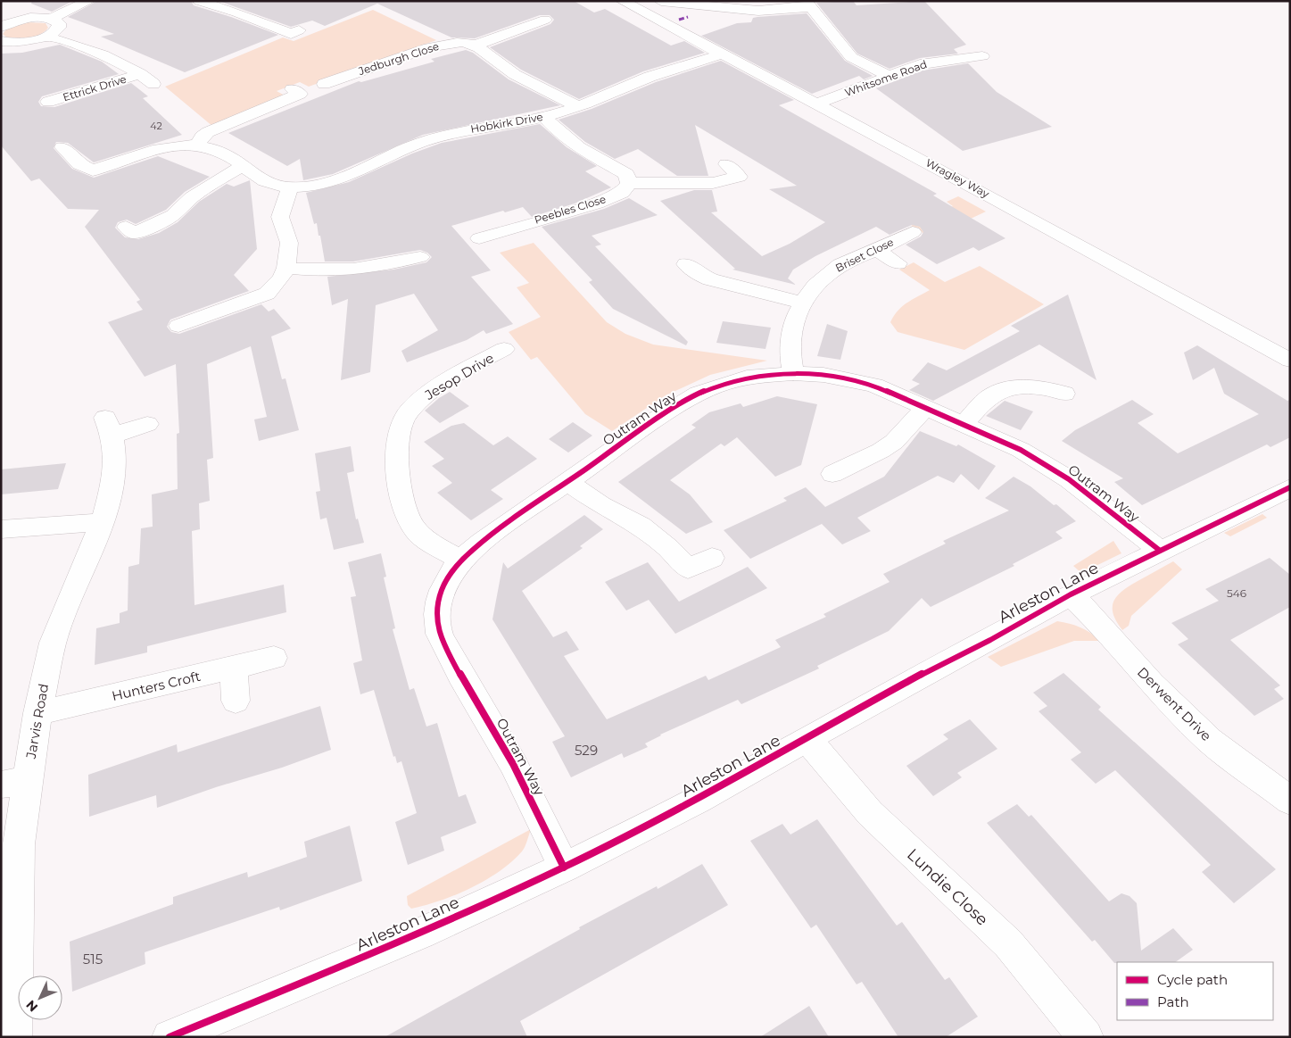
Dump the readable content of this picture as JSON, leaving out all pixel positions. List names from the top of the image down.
{
  "streets": {
    "street": [
      "Jedburgh Close",
      "Whitsome Road",
      "Ettrick Drive",
      "Hobkirk Drive",
      "Wragley Way",
      "Peebles Close",
      "Briset Close",
      "Jesop Drive",
      "Outram Way",
      "Arleston Lane",
      "Hunters Croft",
      "Derwent Drive",
      "Jarvis Road",
      "Lundie Close"
    ]
  },
  "crossings": [
    ["Whitsome Road", "Wragley Way"],
    ["Hobkirk Drive", "Wragley Way"],
    ["Briset Close", "Outram Way"],
    ["Jesop Drive", "Outram Way"],
    ["Outram Way", "Arleston Lane"],
    ["Arleston Lane", "Derwent Drive"],
    ["Arleston Lane", "Lundie Close"],
    ["Hunters Croft", "Jarvis Road"]
  ],
  "house_numbers": [
    "42",
    "546",
    "529",
    "515"
  ],
  "legend": ["Cycle path", "Path"],
  "north": "bottom left"
}
